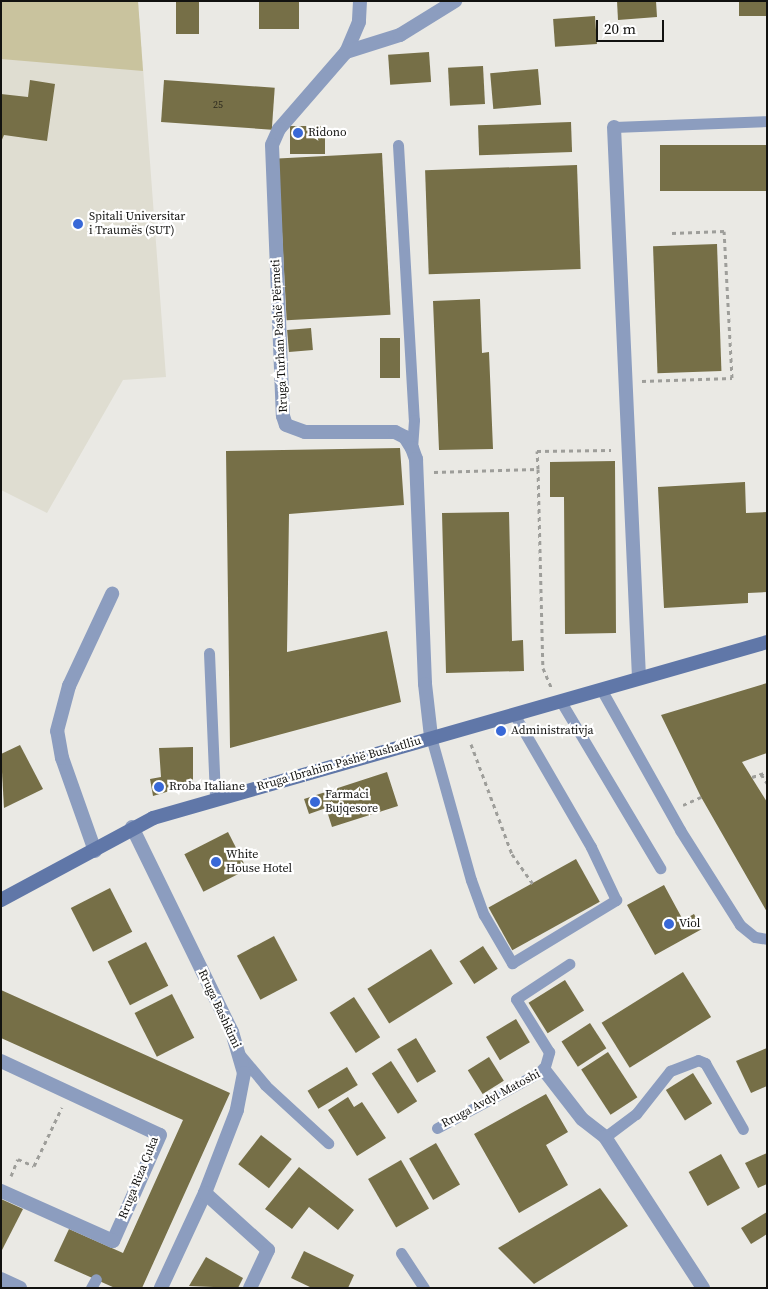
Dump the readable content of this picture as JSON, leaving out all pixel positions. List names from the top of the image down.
{
  "streets": {
    "main road": ["Rruga Ibrahim Pashë Bushatlliu"],
    "street": [
      "Rruga Turhan Pashë Përmeti",
      "Rruga Bashkimi",
      "Rruga Avdyl Matoshi",
      "Rruga Riza Çuka"
    ]
  },
  "crossings": [
    ["Rruga Ibrahim Pashë Bushatlliu", "Rruga Bashkimi"]
  ],
  "places": [
    "Ridono",
    "Spitali Universitar i Traumës (SUT)",
    "Administrativja",
    "Rroba Italiane",
    "Farmaci Bujqesore",
    "White House Hotel",
    "Viol"
  ],
  "house_numbers": ["25"],
  "scale_bar": "20 m"
}
